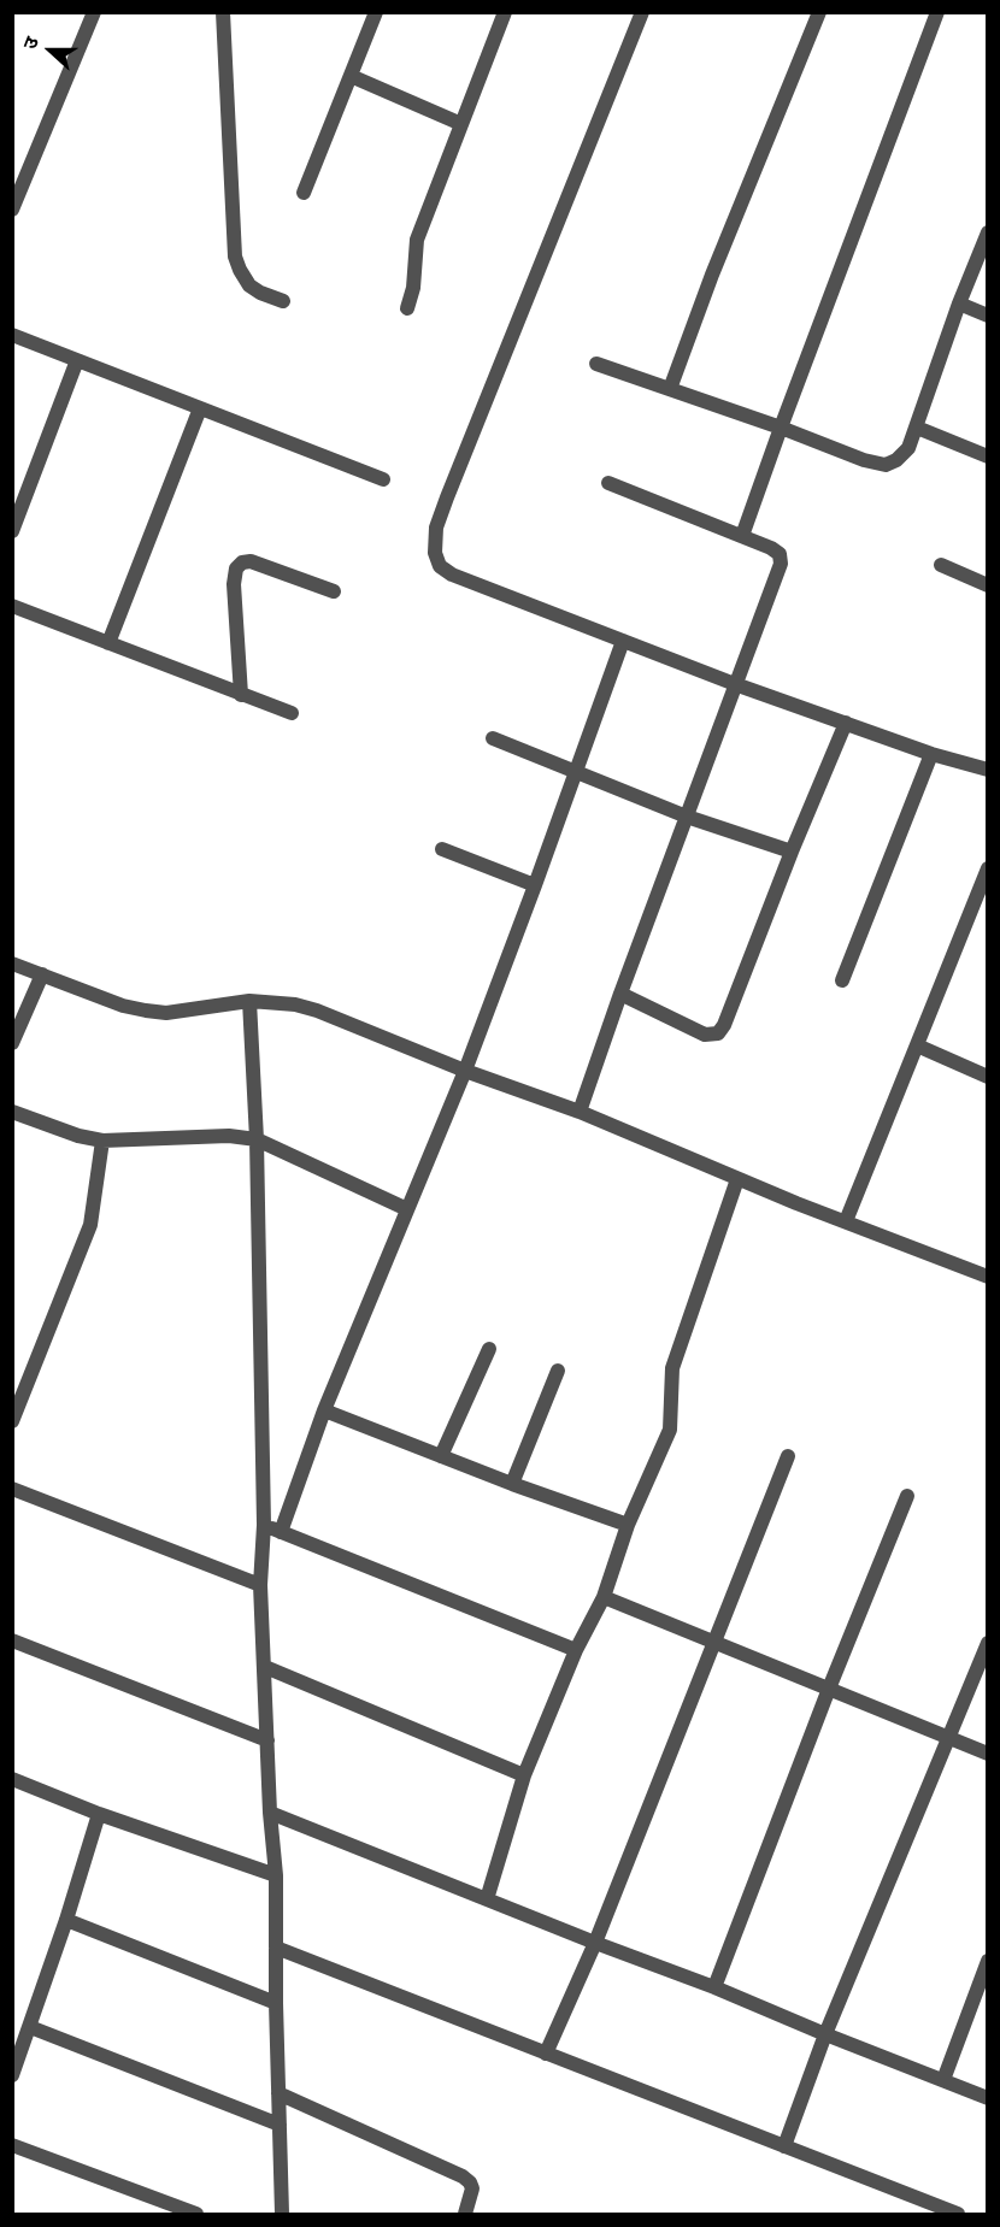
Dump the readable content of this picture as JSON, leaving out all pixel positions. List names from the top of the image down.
{
  "north": "left"
}
